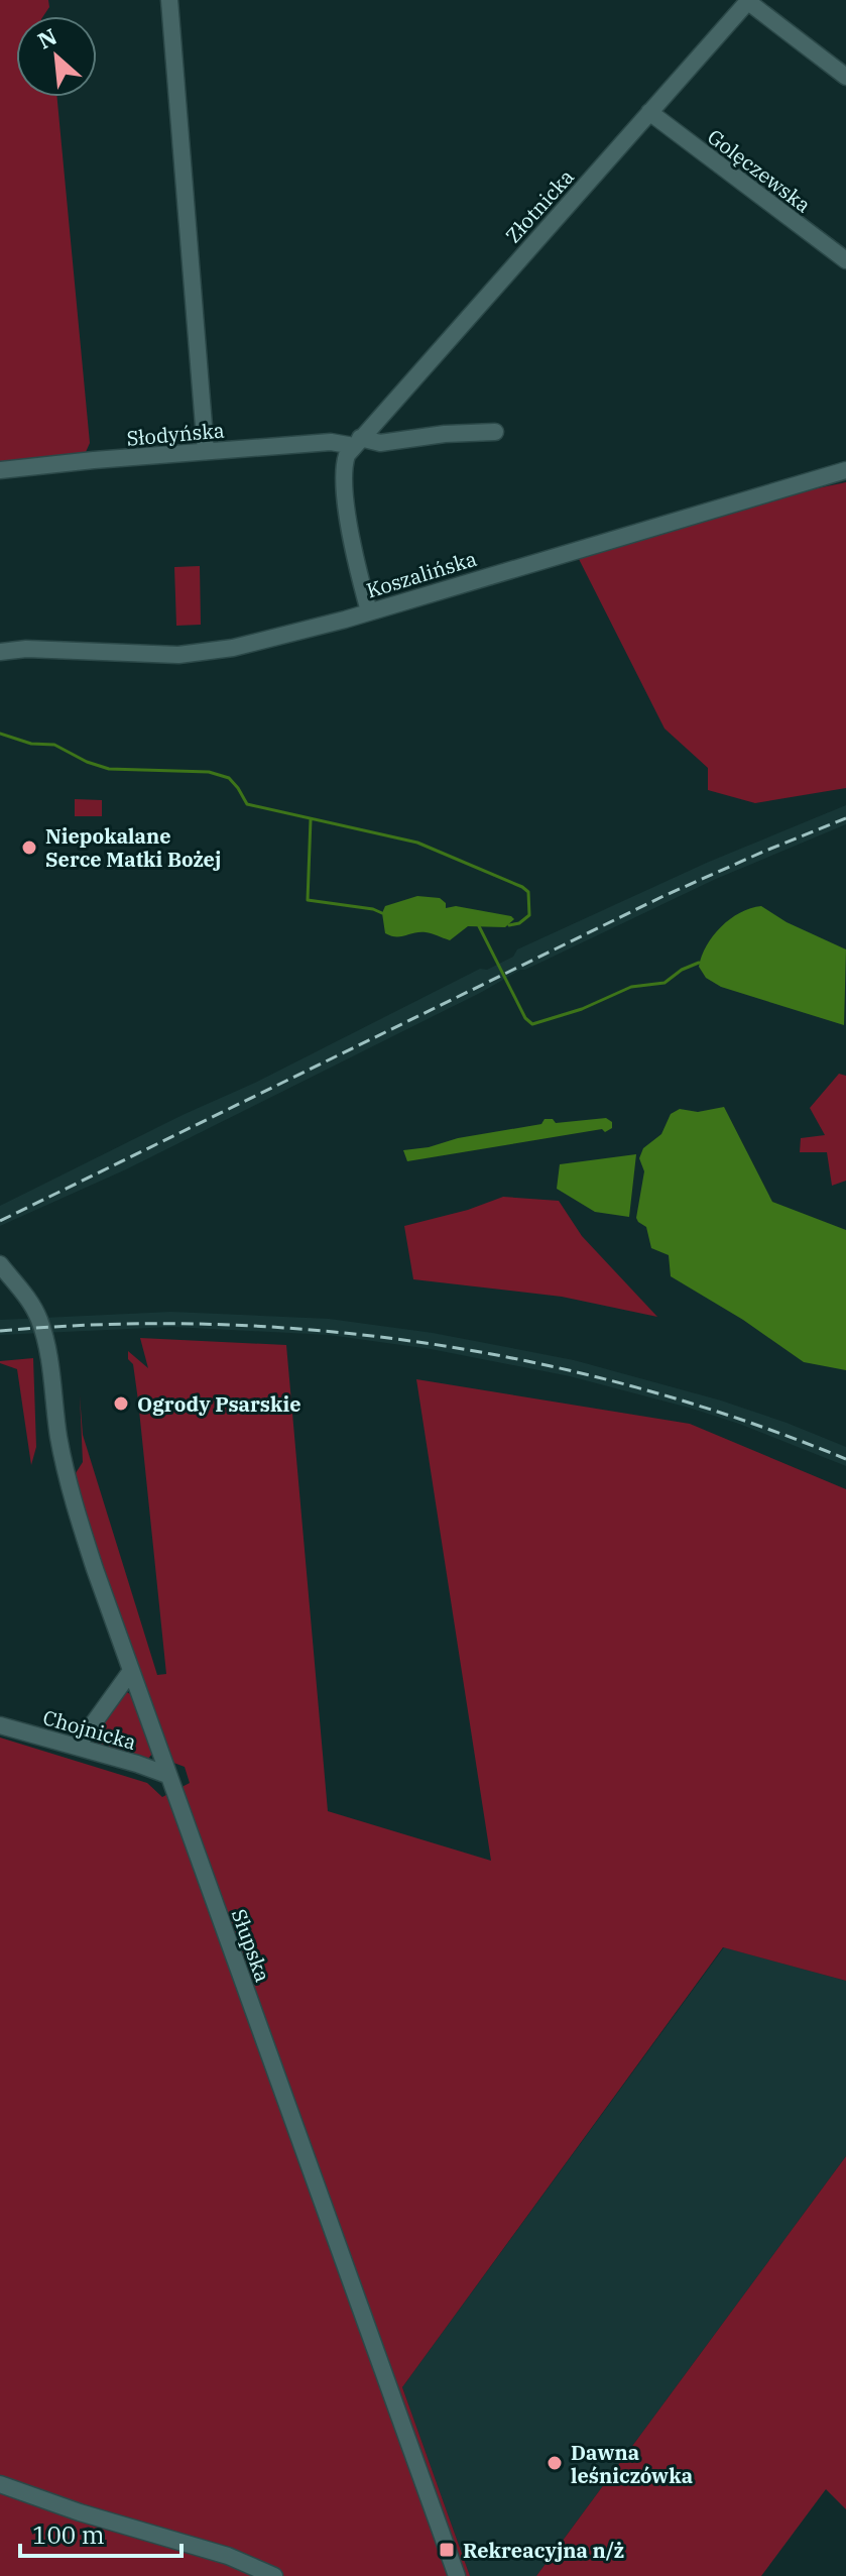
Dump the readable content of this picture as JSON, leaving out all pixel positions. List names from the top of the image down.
{
  "streets": {
    "street": [
      "Golęczewska",
      "Złotnicka",
      "Słodyńska",
      "Koszalińska",
      "Chojnicka",
      "Słupska"
    ]
  },
  "crossings": [
    ["Golęczewska", "Złotnicka"],
    ["Złotnicka", "Słodyńska"],
    ["Złotnicka", "Koszalińska"],
    ["Chojnicka", "Słupska"]
  ],
  "places": {
    "other": ["Niepokalane Serce Matki Bożej", "Ogrody Psarskie", "Dawna leśniczówka"],
    "transit": ["Rekreacyjna n/ż"]
  },
  "scale_bar": "100 m",
  "north": "top left"
}
